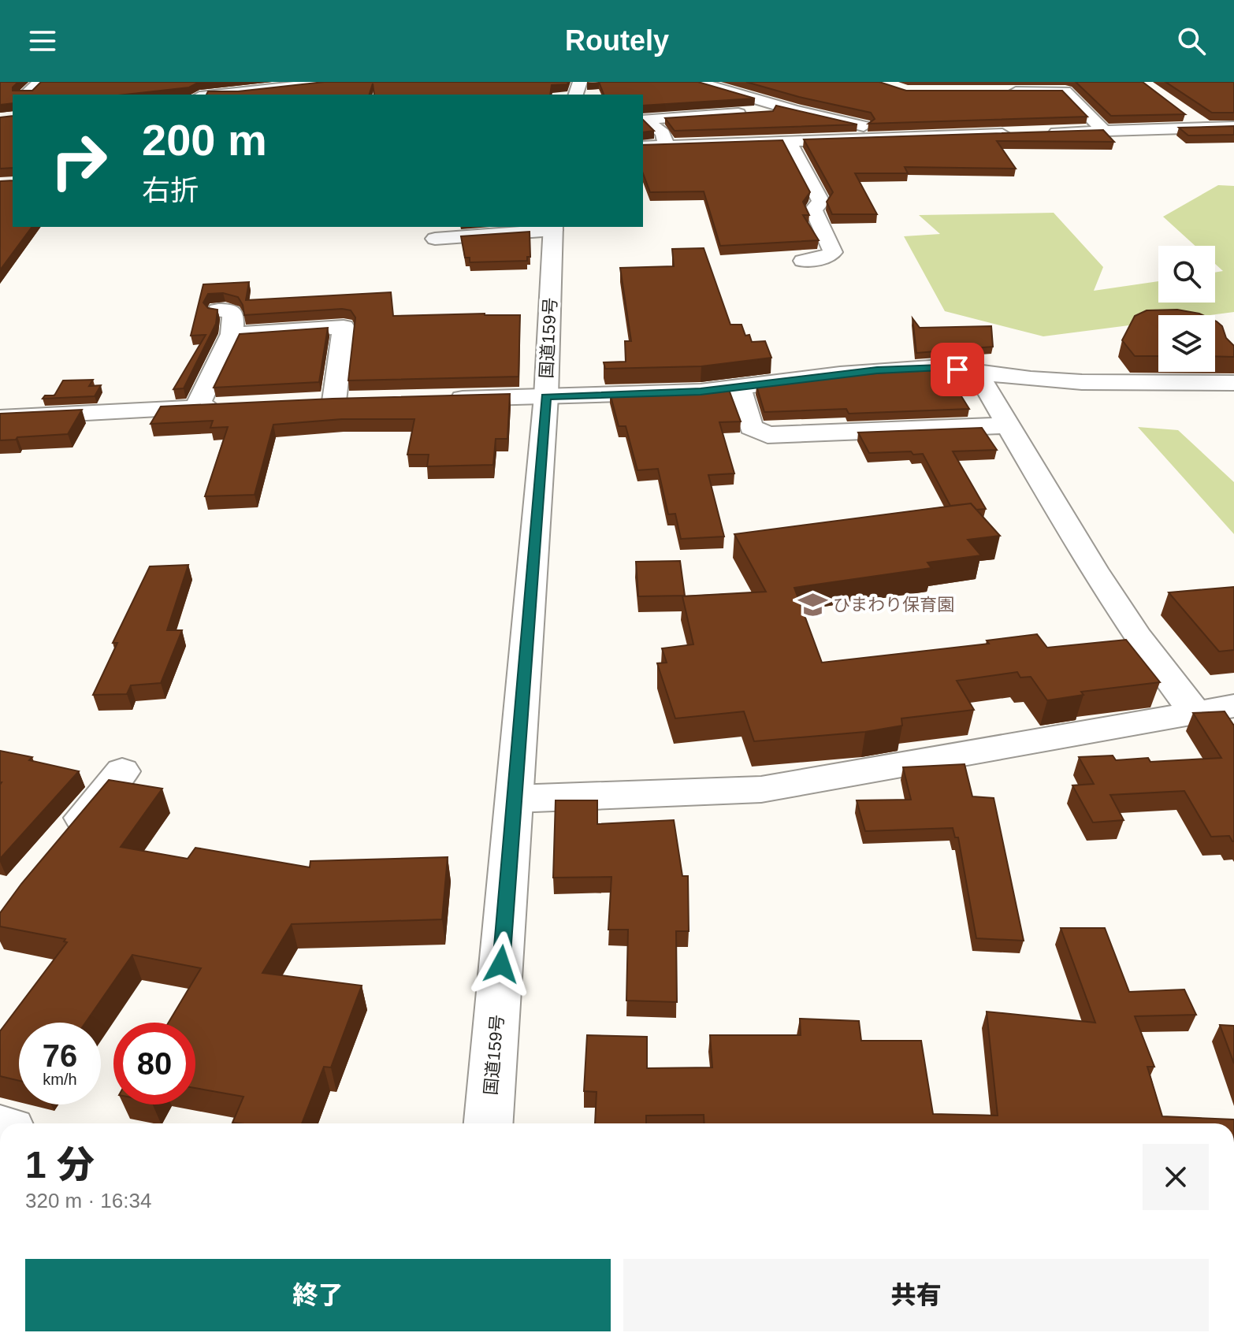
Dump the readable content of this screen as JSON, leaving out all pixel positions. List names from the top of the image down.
{
  "streets": {
    "main road": ["国道159号"]
  },
  "places": {
    "school or university": ["ひまわり保育園"]
  },
  "page": {
    "header": "Routely",
    "turn": ["200 m", "右折"],
    "speed": "76 km/h",
    "limit": "80",
    "heading": ["1 分", "320 m · 16:34"],
    "buttons": ["終了", "共有"]
  }
}
